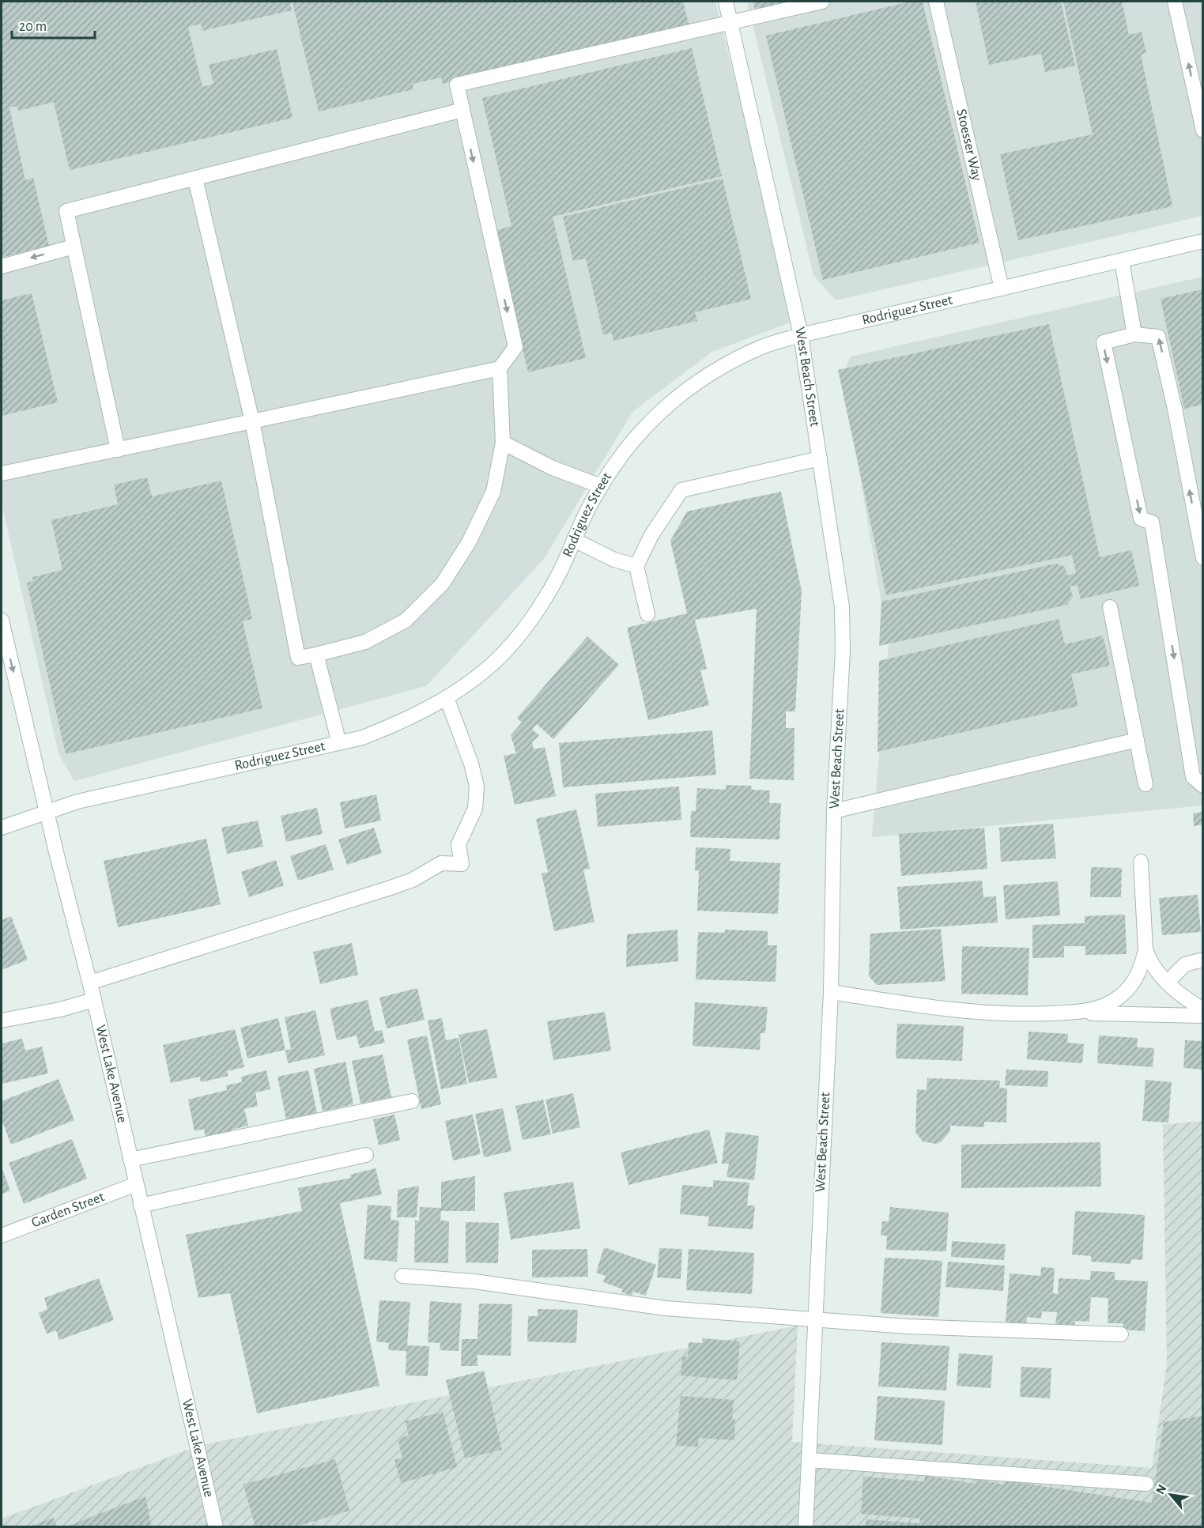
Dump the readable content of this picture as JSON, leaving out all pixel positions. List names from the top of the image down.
{
  "streets": {
    "street": [
      "Stoesser Way",
      "Rodriguez Street",
      "West Beach Street",
      "West Lake Avenue",
      "Garden Street"
    ]
  },
  "crossings": [
    ["Stoesser Way", "Rodriguez Street"],
    ["Rodriguez Street", "West Beach Street"],
    ["Rodriguez Street", "West Lake Avenue"],
    ["West Lake Avenue", "Garden Street"]
  ],
  "scale_bar": "20 m",
  "north": "top left"
}
